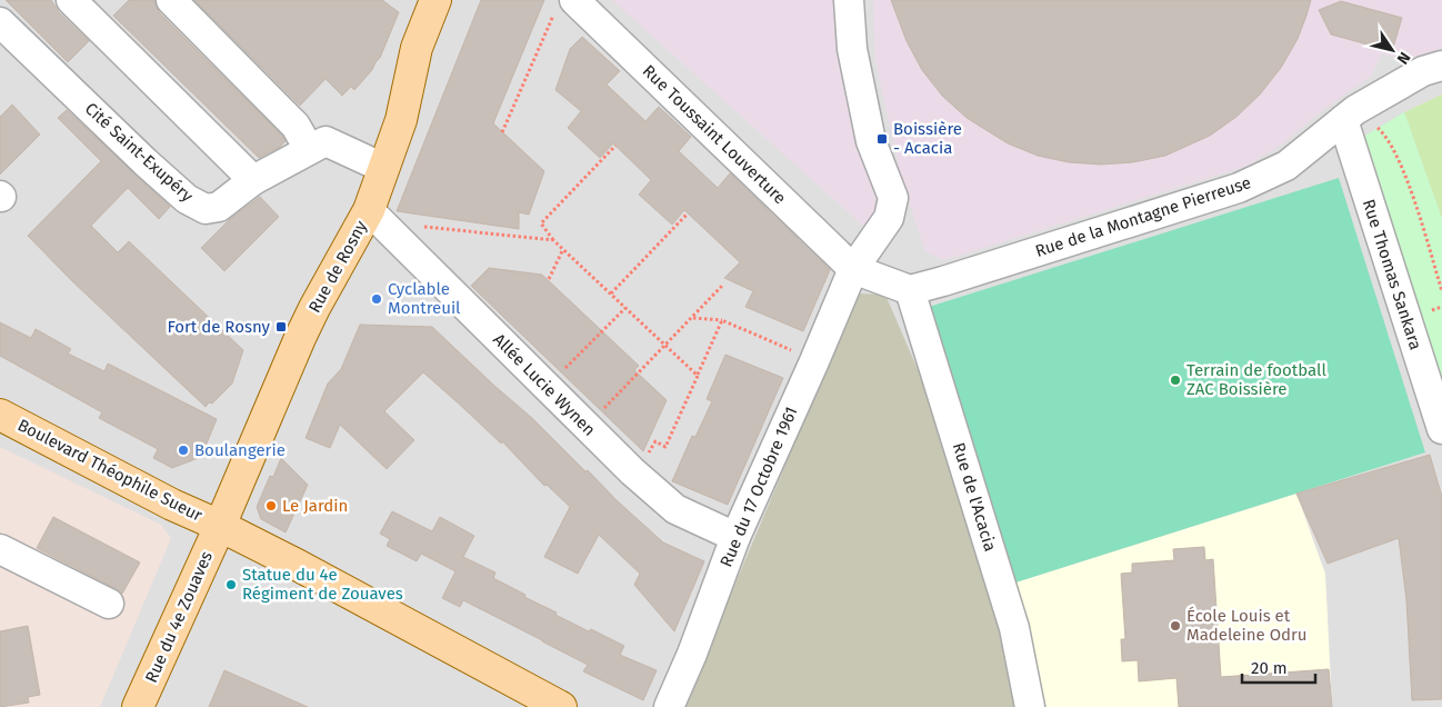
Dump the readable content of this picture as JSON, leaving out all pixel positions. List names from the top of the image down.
{
  "streets": {
    "main road": ["Rue de Rosny", "Boulevard Théophile Sueur", "Rue du 4e Zouaves"],
    "street": [
      "Rue Toussaint Louverture",
      "Cité Saint-Exupéry",
      "Rue de la Montagne Pierreuse",
      "Rue Thomas Sankara",
      "Allée Lucie Wynen",
      "Rue du 17 Octobre 1961",
      "Rue de l'Acacia"
    ]
  },
  "crossings": [
    ["Rue Toussaint Louverture", "Rue du 17 Octobre 1961"],
    ["Cité Saint-Exupéry", "Rue de Rosny"],
    ["Rue de la Montagne Pierreuse", "Rue Thomas Sankara"],
    ["Rue de la Montagne Pierreuse", "Rue de l'Acacia"],
    ["Rue de Rosny", "Allée Lucie Wynen"],
    ["Rue de Rosny", "Boulevard Théophile Sueur"],
    ["Rue de Rosny", "Rue du 4e Zouaves"],
    ["Allée Lucie Wynen", "Rue du 17 Octobre 1961"],
    ["Boulevard Théophile Sueur", "Rue du 4e Zouaves"]
  ],
  "places": {
    "transit": ["Boissière - Acacia", "Fort de Rosny"],
    "other": [
      "Cyclable Montreuil",
      "Terrain de football ZAC Boissière",
      "Boulangerie",
      "Le Jardin",
      "Statue du 4e Régiment de Zouaves",
      "École Louis et Madeleine Odru"
    ]
  },
  "scale_bar": "20 m",
  "north": "bottom right"
}
